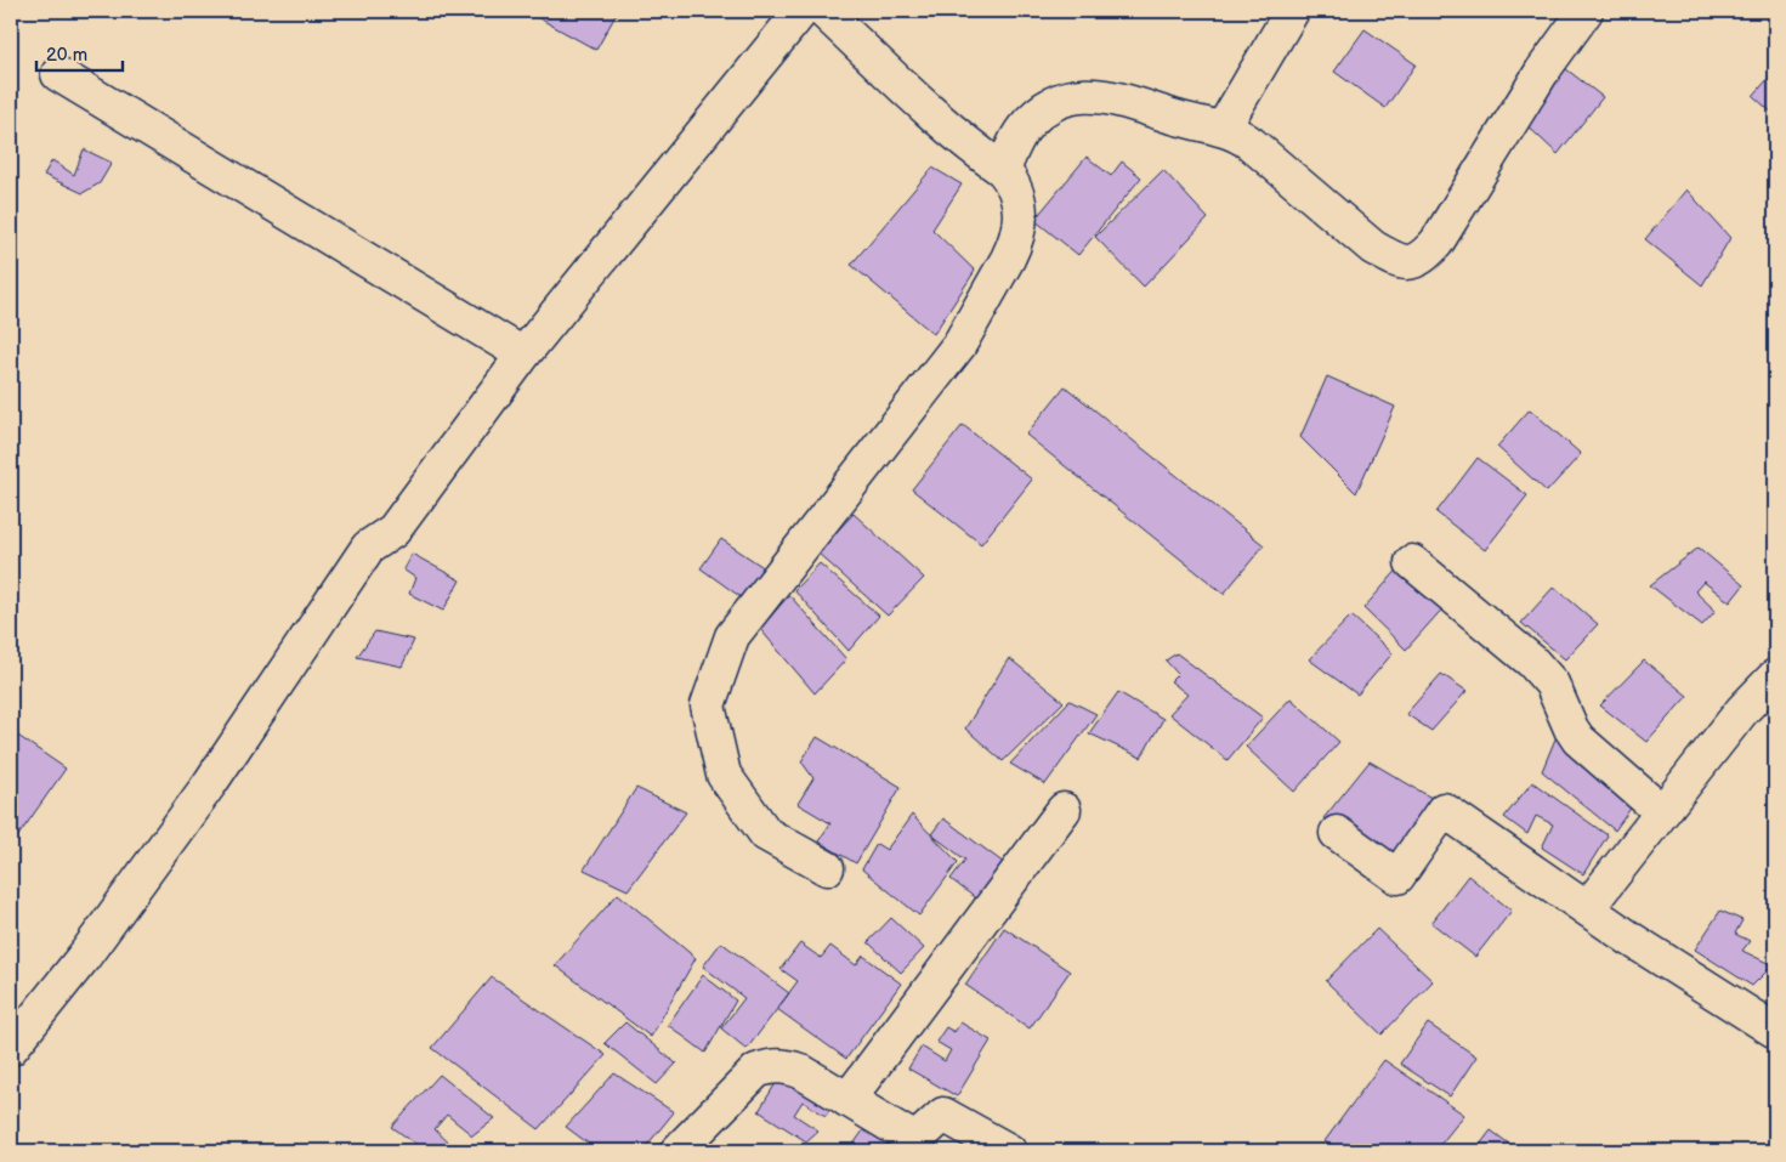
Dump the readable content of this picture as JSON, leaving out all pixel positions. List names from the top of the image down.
{
  "scale_bar": "20 m"
}
